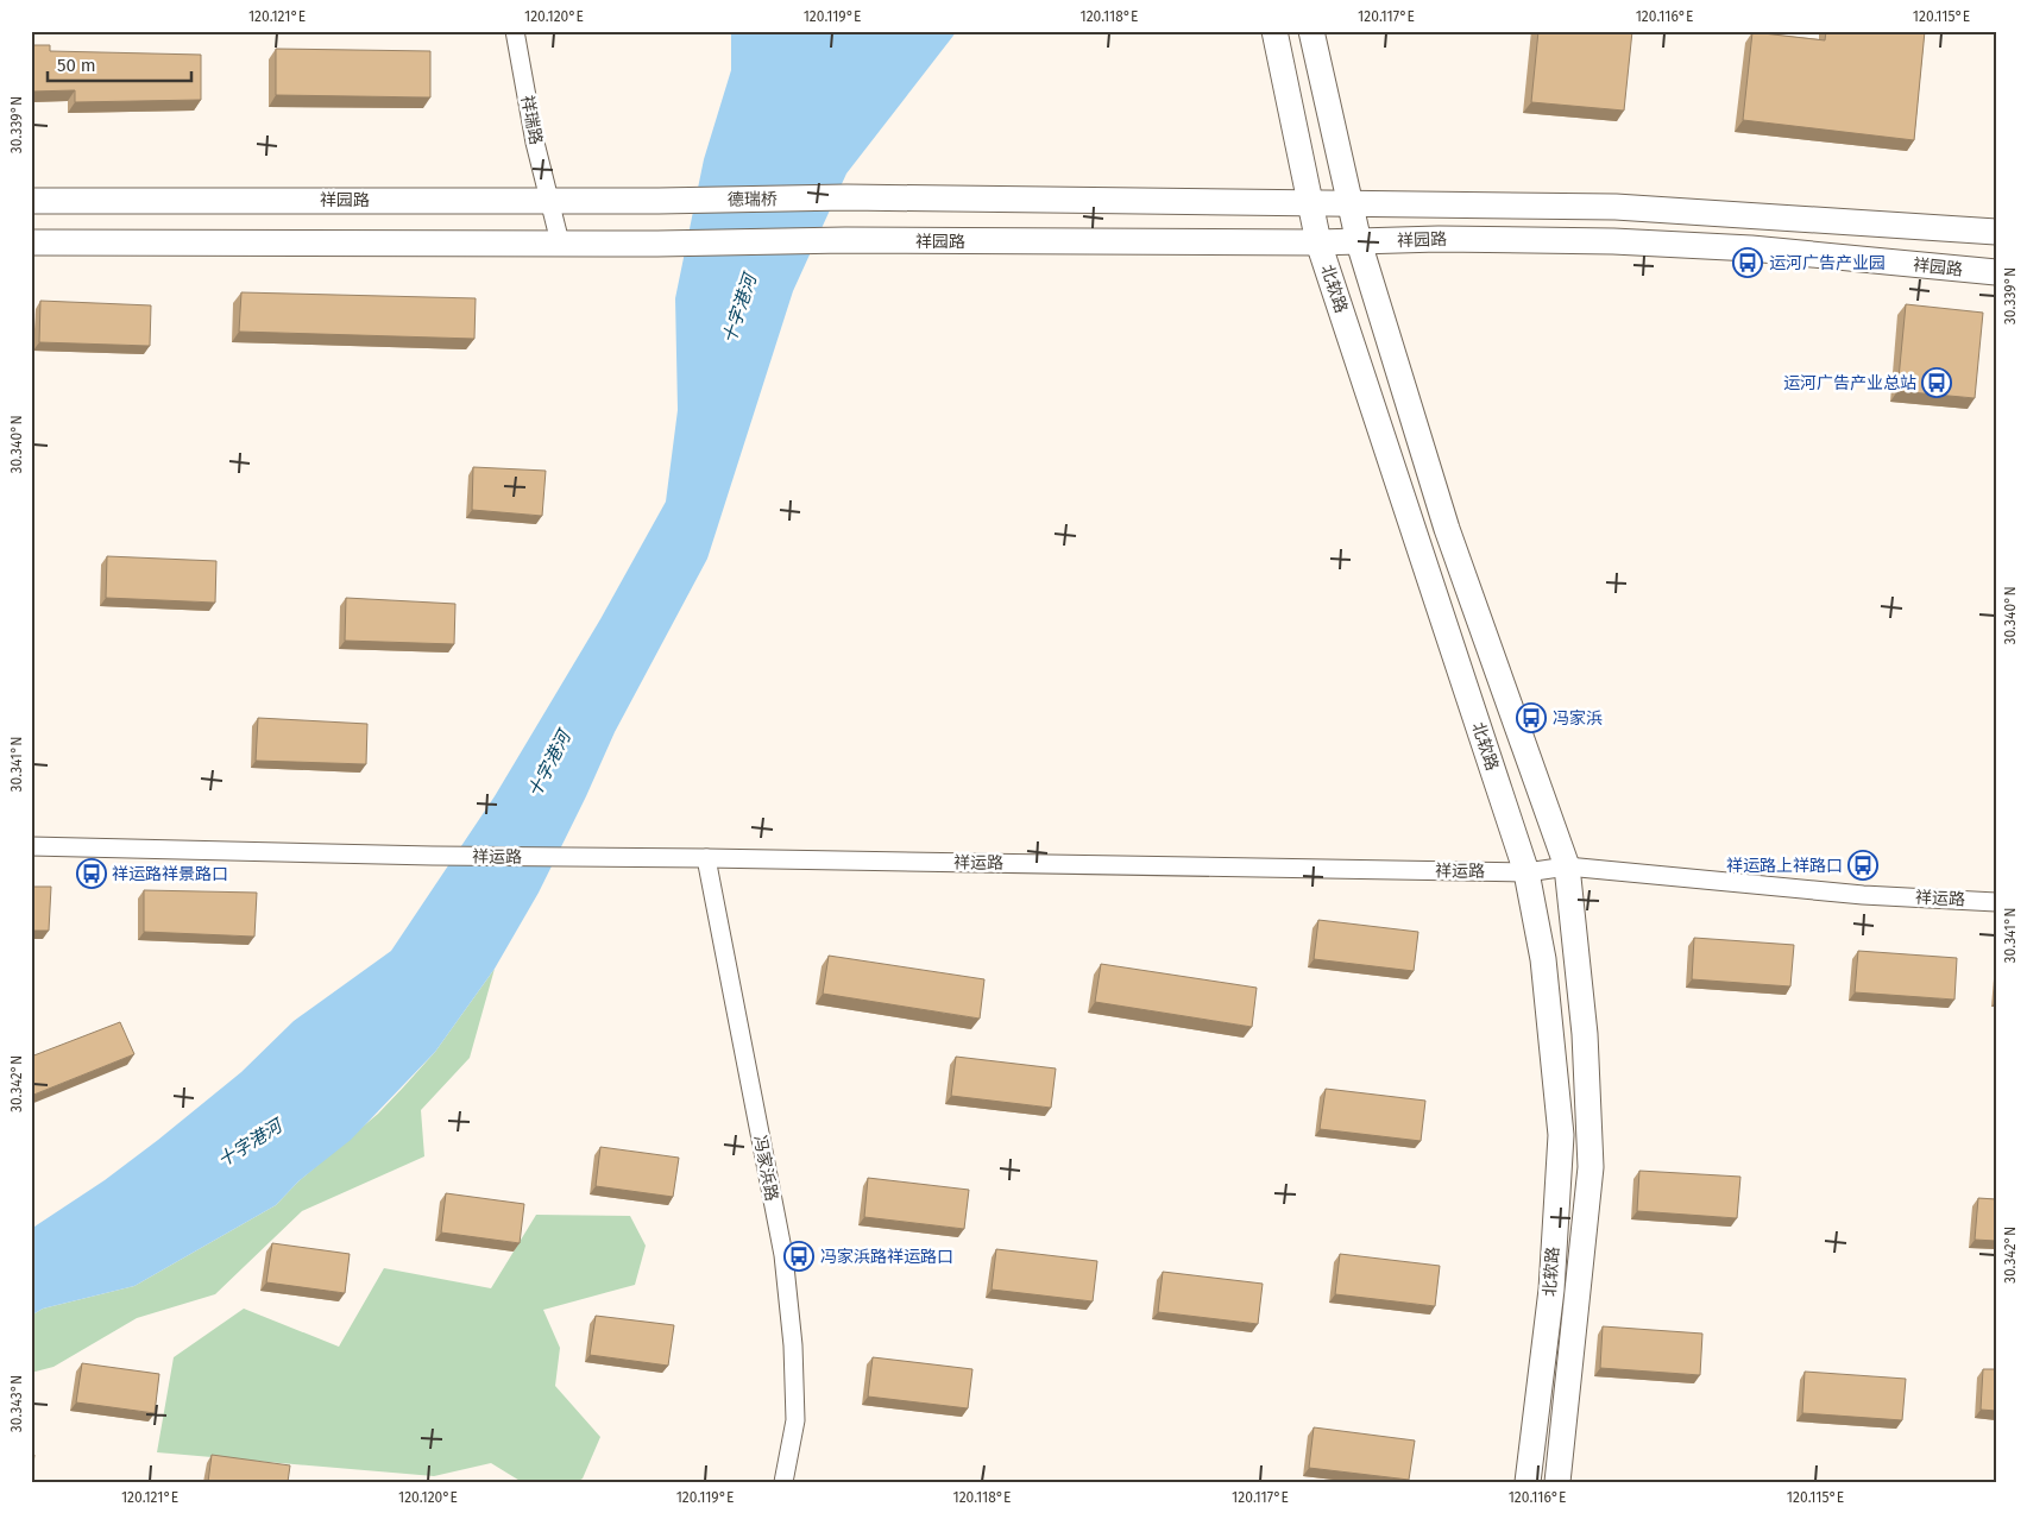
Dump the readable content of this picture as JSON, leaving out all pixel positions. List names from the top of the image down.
{
  "streets": {
    "main road": ["祥园路", "德瑞桥", "北软路"],
    "street": ["祥瑞路", "祥运路", "冯家浜路"]
  },
  "crossings": [
    ["祥瑞路", "祥园路"],
    ["祥园路", "德瑞桥"],
    ["祥园路", "北软路"],
    ["德瑞桥", "北软路"],
    ["北软路", "祥运路"],
    ["祥运路", "冯家浜路"]
  ],
  "water": ["十字港河"],
  "places": {
    "bus stop": [
      "运河广告产业园",
      "运河广告产业总站",
      "冯家浜",
      "祥运路上祥路口",
      "祥运路祥景路口",
      "冯家浜路祥运路口"
    ]
  },
  "scale_bar": "50 m",
  "coordinates": [
    "120.121°E",
    "120.120°E",
    "120.119°E",
    "120.118°E",
    "120.117°E",
    "120.116°E",
    "120.115°E",
    "30.339°N",
    "30.340°N",
    "30.341°N",
    "30.342°N",
    "30.343°N"
  ]
}
